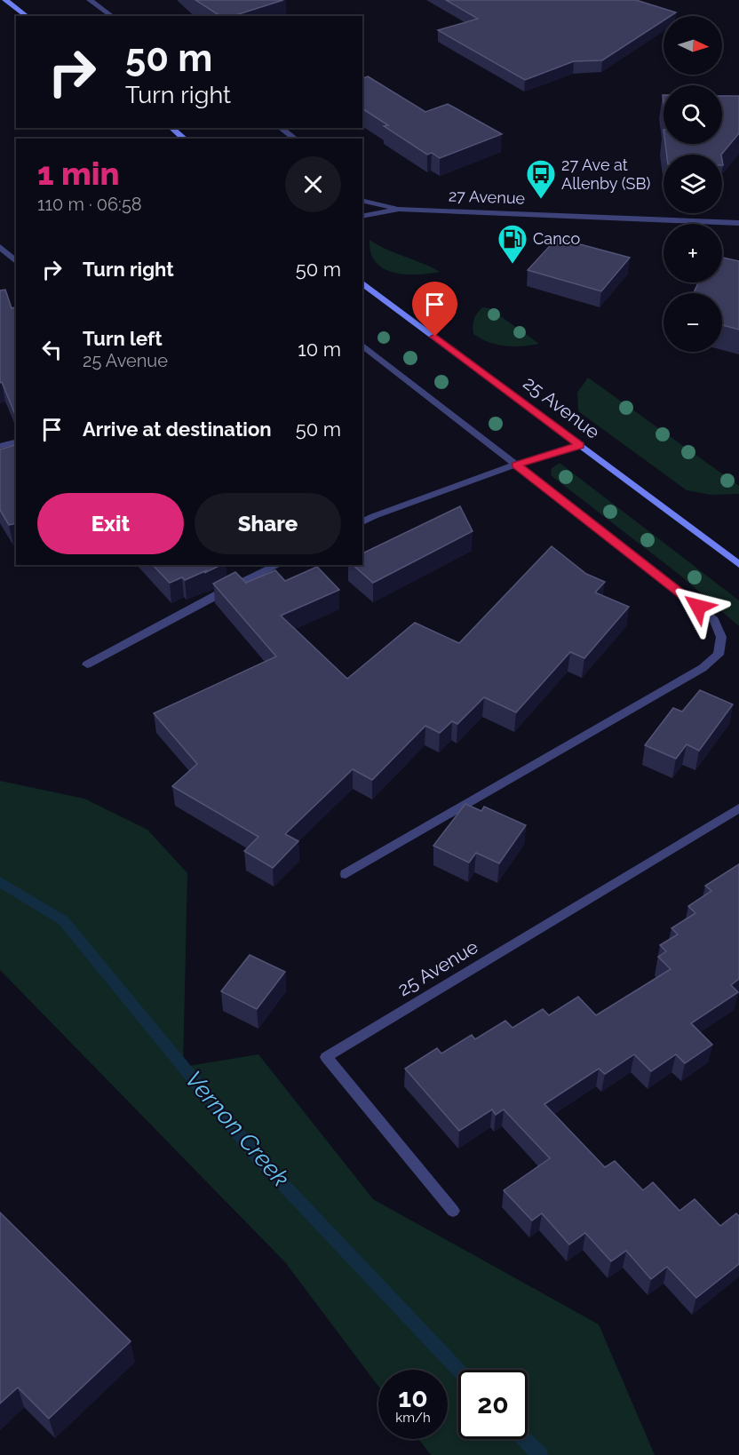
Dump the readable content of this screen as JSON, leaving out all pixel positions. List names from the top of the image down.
{
  "streets": {
    "main road": ["25 Avenue"],
    "street": ["27 Avenue"]
  },
  "water": ["Vernon Creek"],
  "places": {
    "bus stop": ["27 Ave at Allenby (SB)"],
    "fuel station": ["Canco"]
  },
  "north": "right",
  "page": {
    "map_buttons": ["+", "−"],
    "turn": ["50 m", "Turn right"],
    "heading": ["1 min", "110 m · 06:58"],
    "list": [
      {
        "name": "Turn right",
        "value": "50 m"
      },
      {
        "name": "Turn left",
        "note": "25 Avenue",
        "value": "10 m"
      },
      {
        "name": "Arrive at destination",
        "value": "50 m"
      }
    ],
    "buttons": ["Exit", "Share"],
    "speed": "10 km/h",
    "limit": "20"
  }
}
